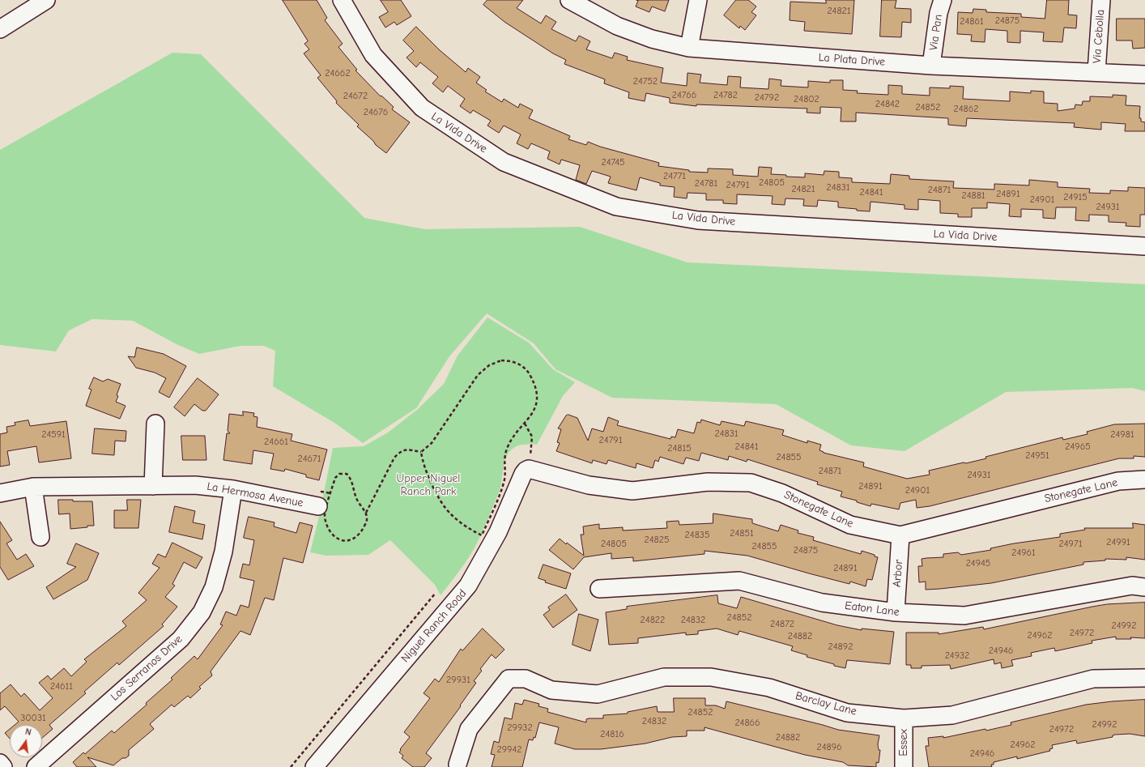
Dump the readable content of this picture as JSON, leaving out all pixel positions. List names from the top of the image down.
{
  "streets": {
    "street": [
      "Via Pan",
      "Via Cebolla",
      "La Plata Drive",
      "La Vida Drive",
      "Stonegate Lane",
      "La Hermosa Avenue",
      "Arbor",
      "Eaton Lane",
      "Niguel Ranch Road",
      "Los Serranos Drive",
      "Barclay Lane",
      "Essex"
    ]
  },
  "crossings": [
    ["Via Pan", "La Plata Drive"],
    ["Via Cebolla", "La Plata Drive"],
    ["Stonegate Lane", "Arbor"],
    ["Stonegate Lane", "Niguel Ranch Road"],
    ["La Hermosa Avenue", "Los Serranos Drive"],
    ["Arbor", "Eaton Lane"],
    ["Barclay Lane", "Essex"]
  ],
  "parks": ["Upper Niguel Ranch Park"],
  "house_numbers": [
    "24821",
    "24875",
    "24861",
    "24662",
    "24752",
    "24766",
    "24782",
    "24672",
    "24792",
    "24802",
    "24842",
    "24852",
    "24862",
    "24676",
    "24745",
    "24771",
    "24805",
    "24781",
    "24791",
    "24831",
    "24821",
    "24871",
    "24841",
    "24891",
    "24881",
    "24915",
    "24901",
    "24931",
    "24831",
    "24591",
    "24981",
    "24791",
    "24661",
    "24841",
    "24965",
    "24815",
    "24951",
    "24855",
    "24671",
    "24871",
    "24931",
    "24891",
    "24901",
    "24851",
    "24835",
    "24825",
    "24991",
    "24805",
    "24971",
    "24855",
    "24875",
    "24961",
    "24945",
    "24891",
    "24852",
    "24822",
    "24832",
    "24872",
    "24992",
    "24972",
    "24962",
    "24882",
    "24892",
    "24946",
    "24932",
    "29931",
    "24611",
    "24852",
    "30031",
    "24832",
    "24866",
    "24992",
    "29932",
    "24972",
    "24816",
    "24882",
    "24962",
    "24896",
    "29942",
    "24946"
  ],
  "north": "top"
}
